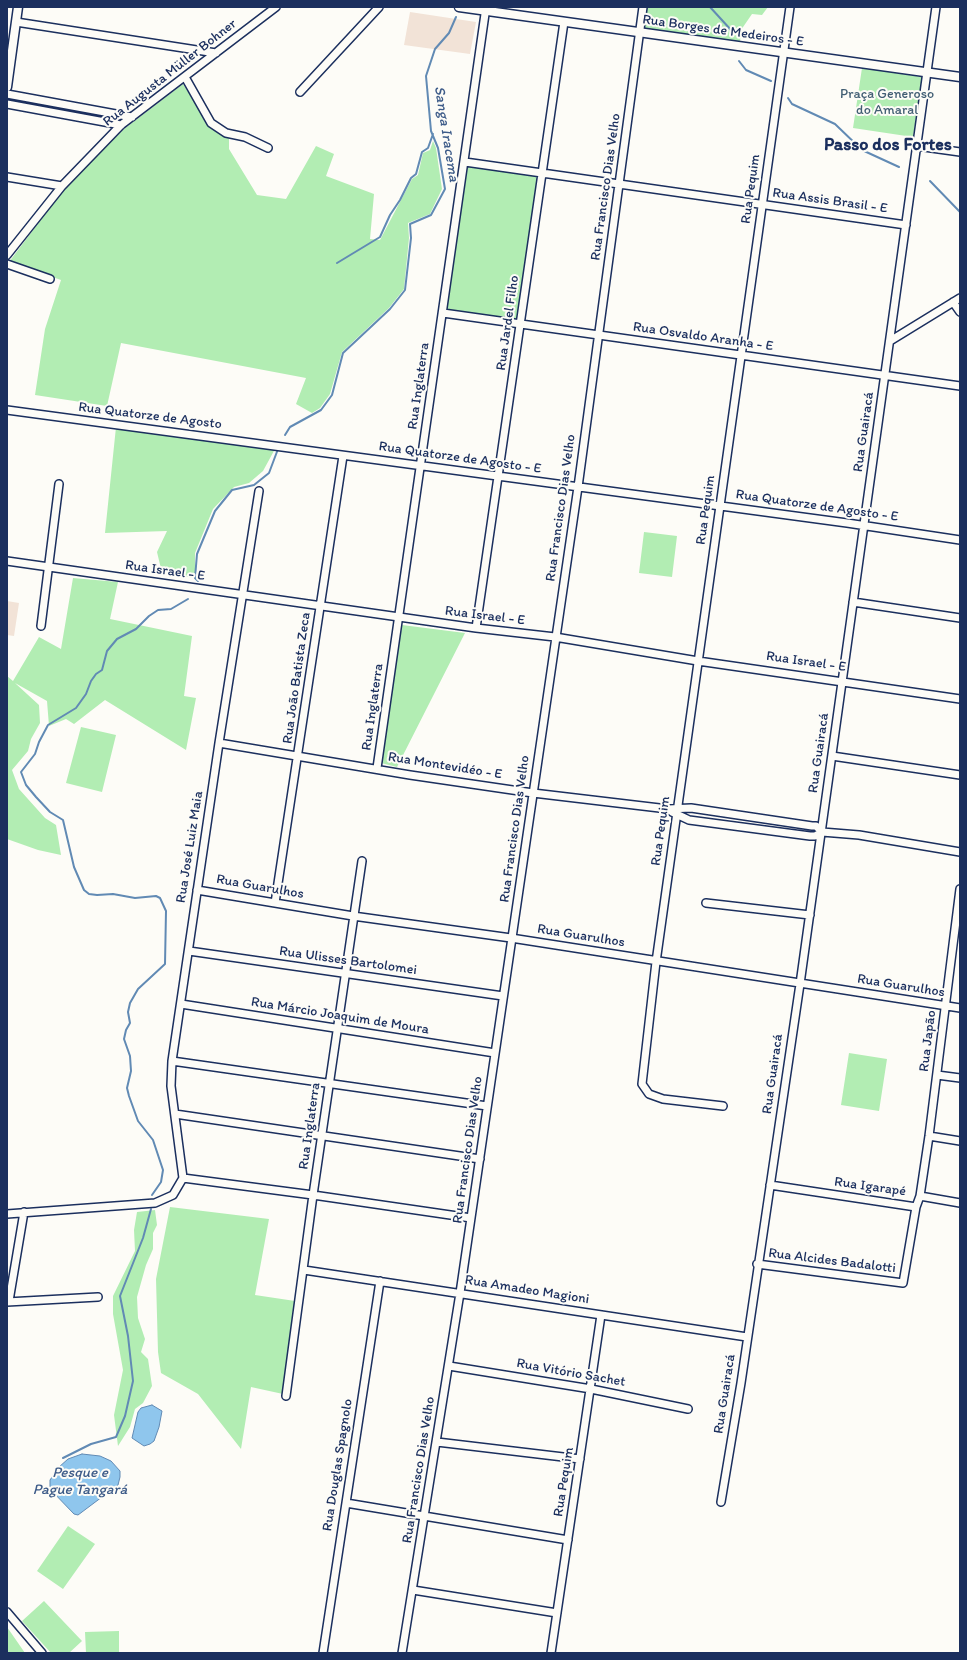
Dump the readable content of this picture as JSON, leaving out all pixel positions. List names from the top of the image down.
{
  "streets": {
    "street": [
      "Rua Borges de Medeiros - E",
      "Rua Augusta Müller Bohner",
      "Rua Francisco Dias Velho",
      "Rua Pequim",
      "Rua Assis Brasil - E",
      "Rua Jardel Filho",
      "Rua Osvaldo Aranha - E",
      "Rua Inglaterra",
      "Rua Quatorze de Agosto",
      "Rua Guairacá",
      "Rua Quatorze de Agosto - E",
      "Rua Israel - E",
      "Rua João Batista Zeca",
      "Rua Montevidéo - E",
      "Rua José Luiz Maia",
      "Rua Guarulhos",
      "Rua Ulisses Bartolomei",
      "Rua Márcio Joaquim de Moura",
      "Rua Japão",
      "Rua Igarapé",
      "Rua Alcides Badalotti",
      "Rua Amadeo Magioni",
      "Rua Vitório Sachet",
      "Rua Douglas Spagnolo"
    ]
  },
  "crossings": [
    ["Rua Borges de Medeiros - E", "Rua Francisco Dias Velho"],
    ["Rua Borges de Medeiros - E", "Rua Pequim"],
    ["Rua Borges de Medeiros - E", "Rua Jardel Filho"],
    ["Rua Borges de Medeiros - E", "Rua Inglaterra"],
    ["Rua Borges de Medeiros - E", "Rua Guairacá"],
    ["Rua Francisco Dias Velho", "Rua Assis Brasil - E"],
    ["Rua Francisco Dias Velho", "Rua Osvaldo Aranha - E"],
    ["Rua Francisco Dias Velho", "Rua Quatorze de Agosto - E"],
    ["Rua Francisco Dias Velho", "Rua Israel - E"],
    ["Rua Francisco Dias Velho", "Rua Montevidéo - E"],
    ["Rua Francisco Dias Velho", "Rua Guarulhos"],
    ["Rua Francisco Dias Velho", "Rua Ulisses Bartolomei"],
    ["Rua Francisco Dias Velho", "Rua Márcio Joaquim de Moura"],
    ["Rua Francisco Dias Velho", "Rua Amadeo Magioni"],
    ["Rua Francisco Dias Velho", "Rua Vitório Sachet"],
    ["Rua Pequim", "Rua Assis Brasil - E"],
    ["Rua Pequim", "Rua Osvaldo Aranha - E"],
    ["Rua Pequim", "Rua Quatorze de Agosto - E"],
    ["Rua Pequim", "Rua Israel - E"],
    ["Rua Pequim", "Rua Montevidéo - E"],
    ["Rua Pequim", "Rua Guarulhos"],
    ["Rua Pequim", "Rua Amadeo Magioni"],
    ["Rua Pequim", "Rua Vitório Sachet"],
    ["Rua Assis Brasil - E", "Rua Jardel Filho"],
    ["Rua Assis Brasil - E", "Rua Inglaterra"],
    ["Rua Assis Brasil - E", "Rua Guairacá"],
    ["Rua Jardel Filho", "Rua Osvaldo Aranha - E"],
    ["Rua Jardel Filho", "Rua Quatorze de Agosto - E"],
    ["Rua Jardel Filho", "Rua Israel - E"],
    ["Rua Osvaldo Aranha - E", "Rua Inglaterra"],
    ["Rua Osvaldo Aranha - E", "Rua Guairacá"],
    ["Rua Inglaterra", "Rua Quatorze de Agosto - E"],
    ["Rua Inglaterra", "Rua Israel - E"],
    ["Rua Inglaterra", "Rua Montevidéo - E"],
    ["Rua Inglaterra", "Rua Guarulhos"],
    ["Rua Inglaterra", "Rua Ulisses Bartolomei"],
    ["Rua Inglaterra", "Rua Márcio Joaquim de Moura"],
    ["Rua Inglaterra", "Rua Amadeo Magioni"],
    ["Rua Quatorze de Agosto", "Rua Quatorze de Agosto - E"],
    ["Rua Guairacá", "Rua Quatorze de Agosto - E"],
    ["Rua Guairacá", "Rua Israel - E"],
    ["Rua Guairacá", "Rua Montevidéo - E"],
    ["Rua Guairacá", "Rua Guarulhos"],
    ["Rua Guairacá", "Rua Igarapé"],
    ["Rua Guairacá", "Rua Alcides Badalotti"],
    ["Rua Guairacá", "Rua Amadeo Magioni"],
    ["Rua Quatorze de Agosto - E", "Rua João Batista Zeca"],
    ["Rua Israel - E", "Rua João Batista Zeca"],
    ["Rua Israel - E", "Rua José Luiz Maia"],
    ["Rua João Batista Zeca", "Rua Montevidéo - E"],
    ["Rua João Batista Zeca", "Rua Guarulhos"],
    ["Rua Montevidéo - E", "Rua José Luiz Maia"],
    ["Rua José Luiz Maia", "Rua Guarulhos"],
    ["Rua José Luiz Maia", "Rua Ulisses Bartolomei"],
    ["Rua José Luiz Maia", "Rua Márcio Joaquim de Moura"],
    ["Rua Guarulhos", "Rua Japão"],
    ["Rua Japão", "Rua Igarapé"],
    ["Rua Igarapé", "Rua Alcides Badalotti"],
    ["Rua Amadeo Magioni", "Rua Douglas Spagnolo"]
  ],
  "districts": ["Passo dos Fortes"],
  "water": ["Sanga Iracema", "Pesque e Pague Tangará"],
  "parks": ["Praça Generoso do Amaral"]
}
